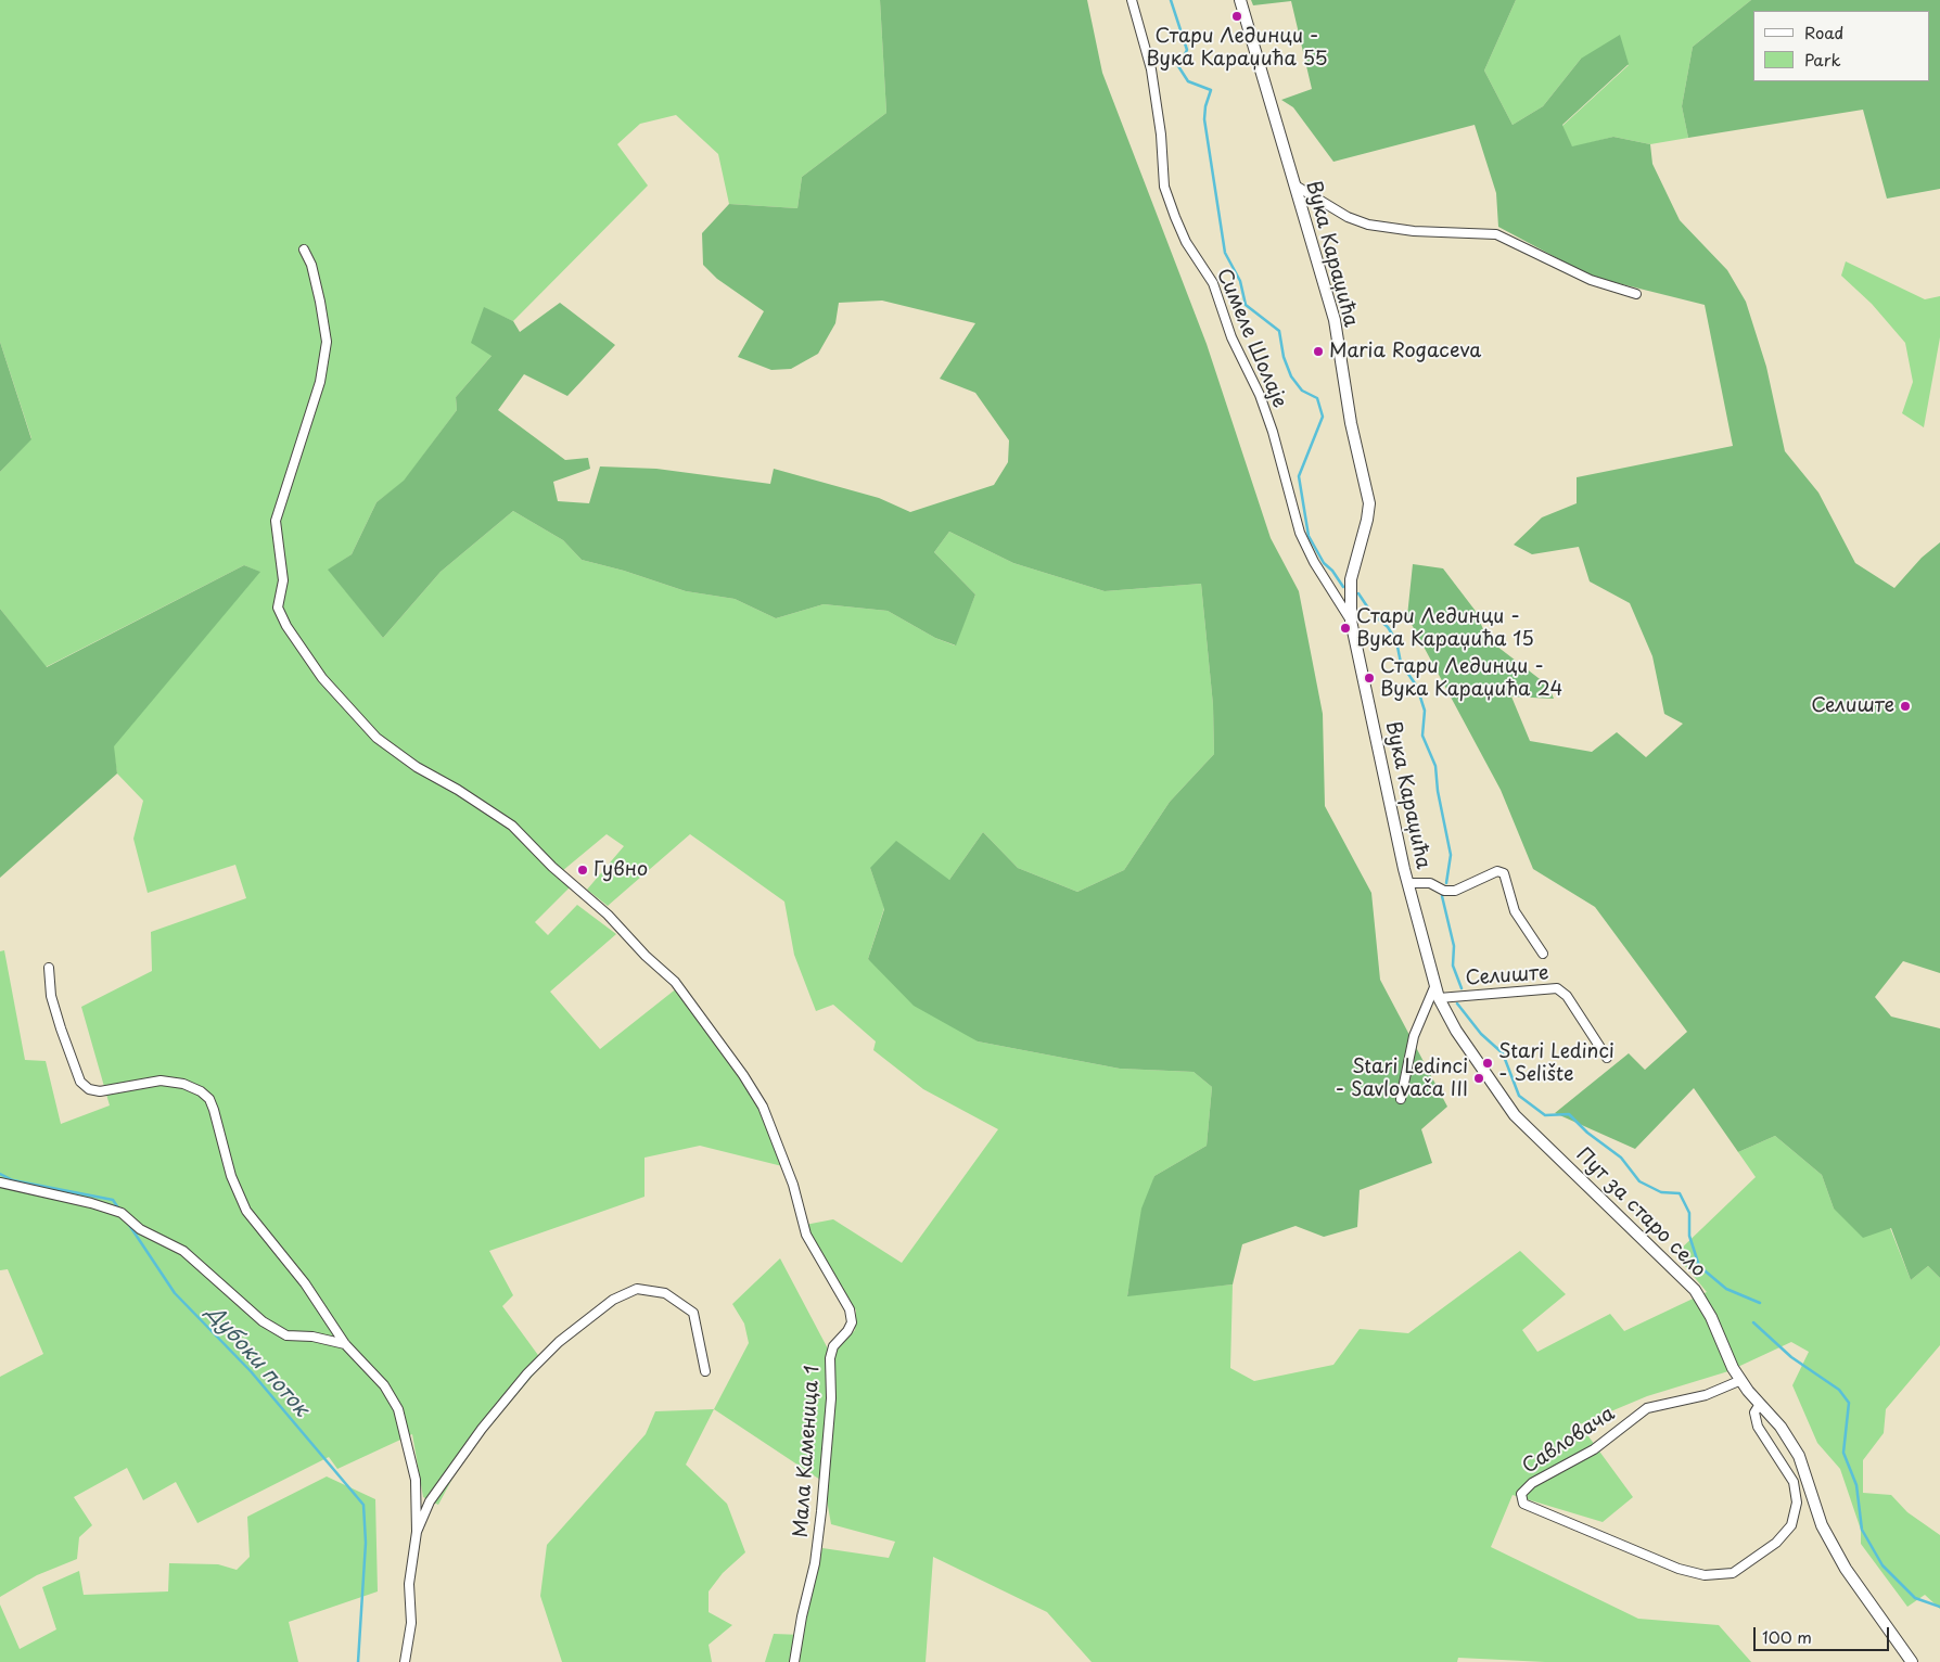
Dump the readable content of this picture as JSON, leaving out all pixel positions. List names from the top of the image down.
{
  "streets": {
    "street": [
      "Вука Караџића",
      "Симеле Шолаје",
      "Селиште",
      "Пут за старо село",
      "Савловача",
      "Мала Каменица 1"
    ]
  },
  "crossings": [
    ["Вука Караџића", "Симеле Шолаје"],
    ["Вука Караџића", "Селиште"],
    ["Вука Караџића", "Пут за старо село"],
    ["Селиште", "Пут за старо село"],
    ["Пут за старо село", "Савловача"]
  ],
  "water": ["Дубоки поток"],
  "places": [
    "Стари Лединци - Вука Караџића 55",
    "Maria Rogaceva",
    "Стари Лединци - Вука Караџића 15",
    "Стари Лединци - Вука Караџића 24",
    "Селиште",
    "Гувно",
    "Stari Ledinci - Selište",
    "Stari Ledinci - Savlovača III"
  ],
  "legend": ["Road", "Park"],
  "scale_bar": "100 m"
}
